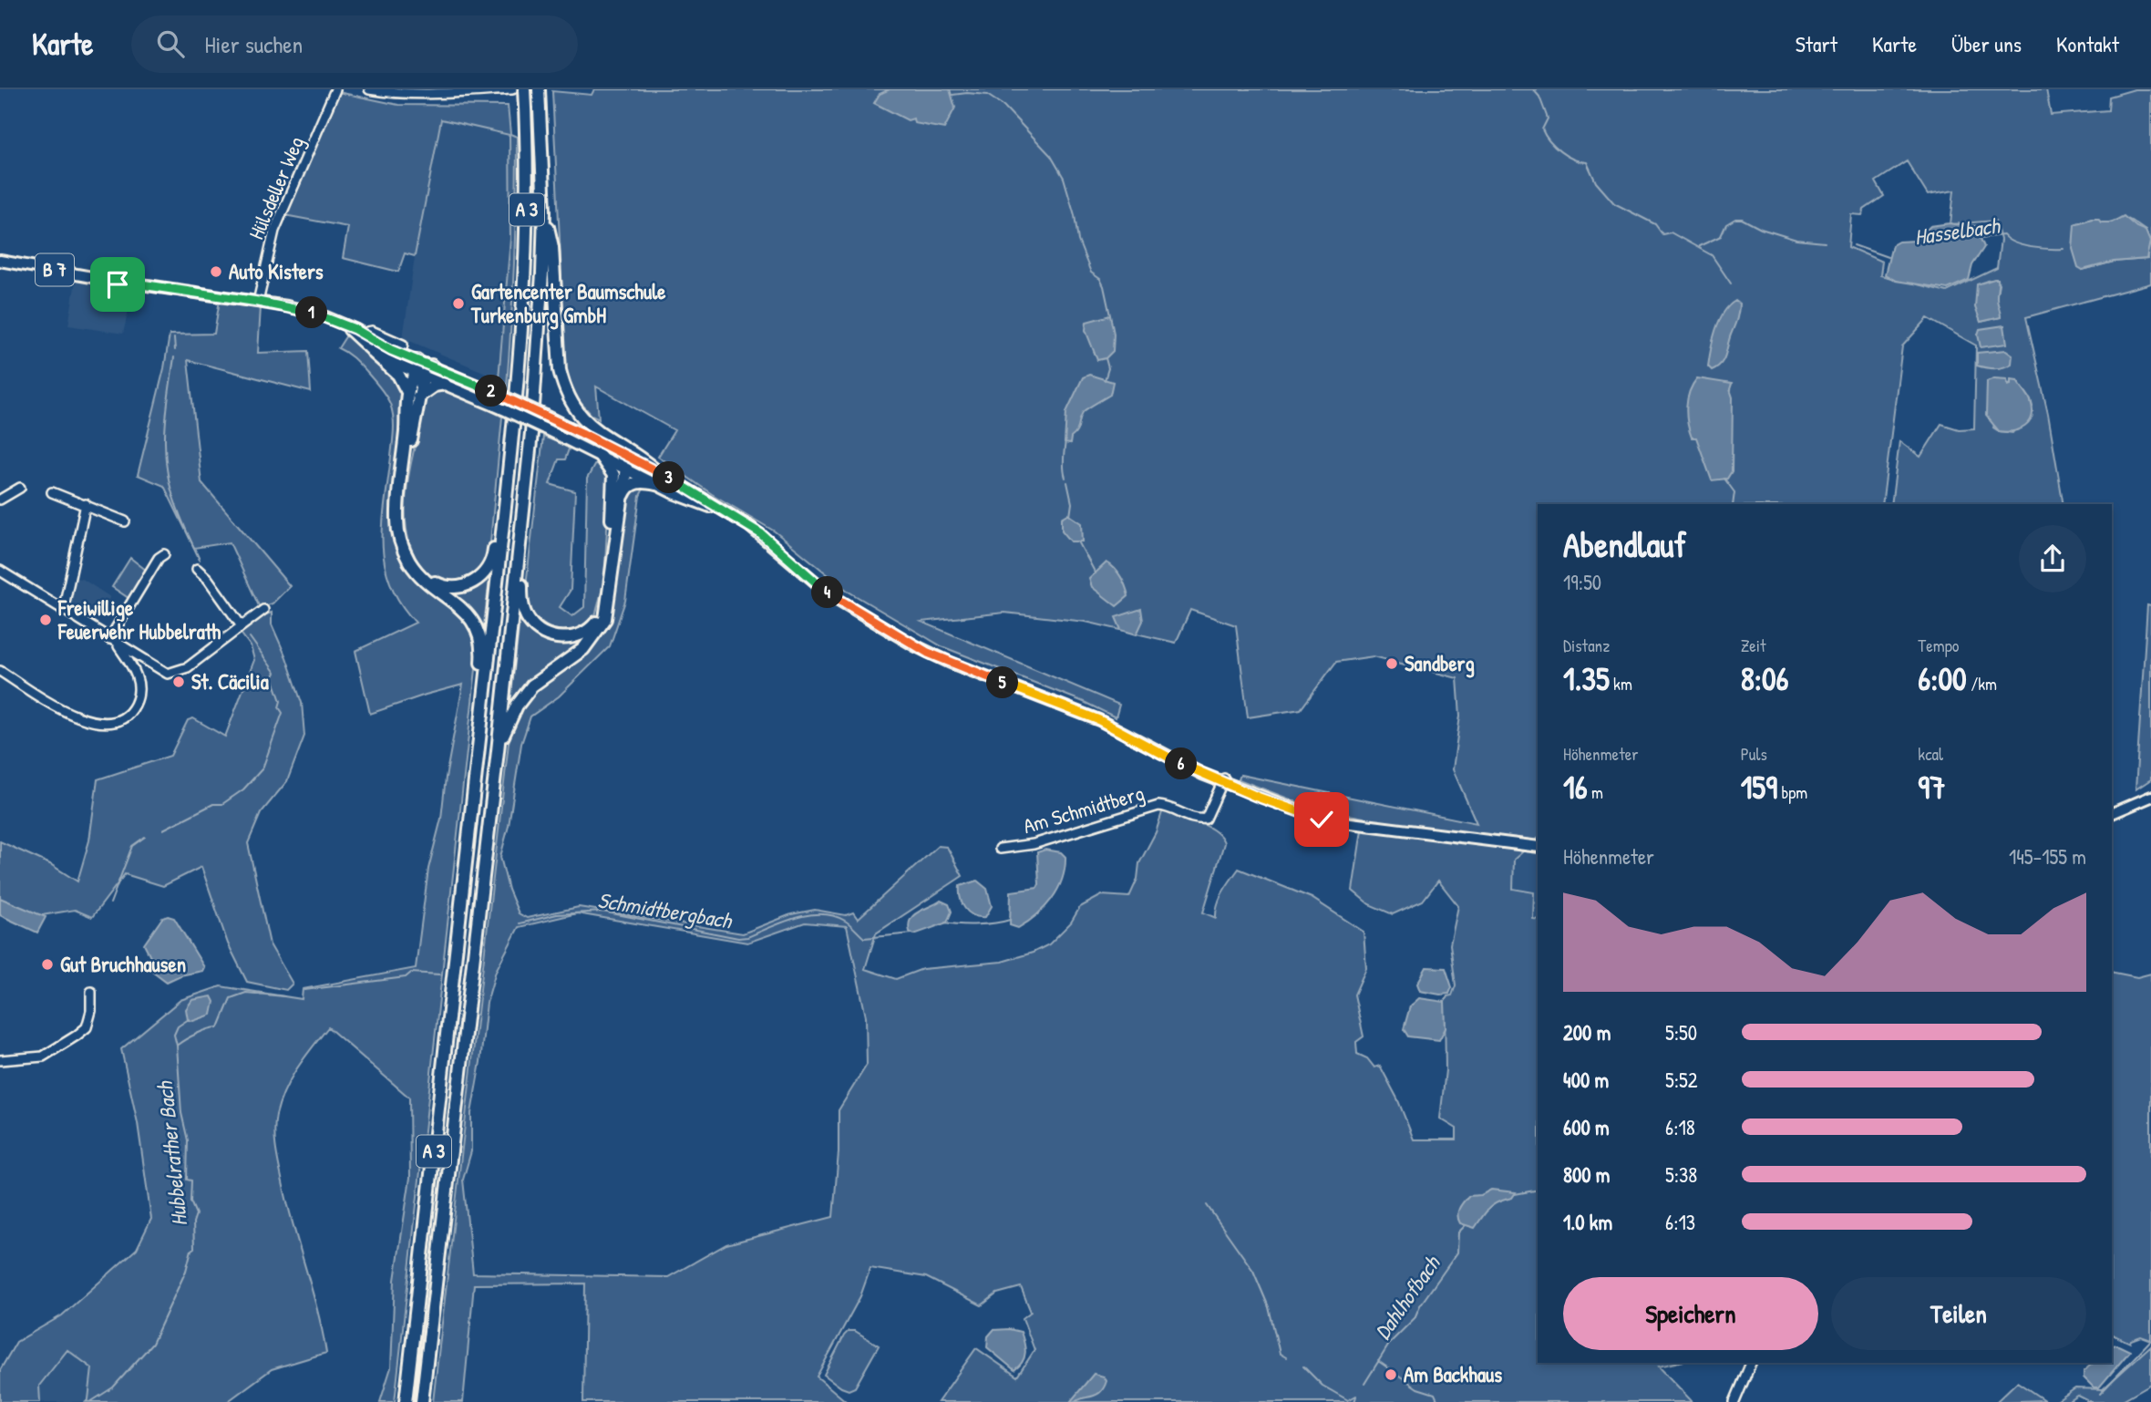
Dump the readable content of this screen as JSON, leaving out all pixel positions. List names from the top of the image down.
{
  "streets": {
    "highway": ["A 3"],
    "main road": ["B 7"],
    "street": ["Hülsdeller Weg", "Am Schmidtberg"]
  },
  "crossings": [
    ["Hülsdeller Weg", "B 7"],
    ["B 7", "Am Schmidtberg"]
  ],
  "water": [
    "Hasselbach",
    "Schmidtbergbach",
    "Hubbelrather Bach",
    "Dahlhofbach"
  ],
  "places": [
    "Auto Kisters",
    "Gartencenter Baumschule Turkenburg GmbH",
    "Freiwillige Feuerwehr Hubbelrath",
    "Sandberg",
    "St. Cäcilia",
    "Gut Bruchhausen",
    "Am Backhaus"
  ],
  "page": {
    "header": "Karte",
    "search": "Hier suchen",
    "nav": [
      "Start",
      "Karte",
      "Über uns",
      "Kontakt"
    ],
    "pins": [
      "1",
      "2",
      "3",
      "4",
      "5",
      "6"
    ],
    "heading": ["Abendlauf", "19:50"],
    "stats": [
      ["Distanz", "1.35 km"],
      ["Zeit", "8:06"],
      ["Tempo", "6:00 /km"],
      ["Höhenmeter", "16 m"],
      ["Puls", "159 bpm"],
      ["kcal", "97"]
    ],
    "chart": ["Höhenmeter", "145–155 m"],
    "list": [
      {
        "name": "200 m",
        "note": "5:50"
      },
      {
        "name": "400 m",
        "note": "5:52"
      },
      {
        "name": "600 m",
        "note": "6:18"
      },
      {
        "name": "800 m",
        "note": "5:38"
      },
      {
        "name": "1.0 km",
        "note": "6:13"
      }
    ],
    "buttons": ["Speichern", "Teilen"]
  }
}
